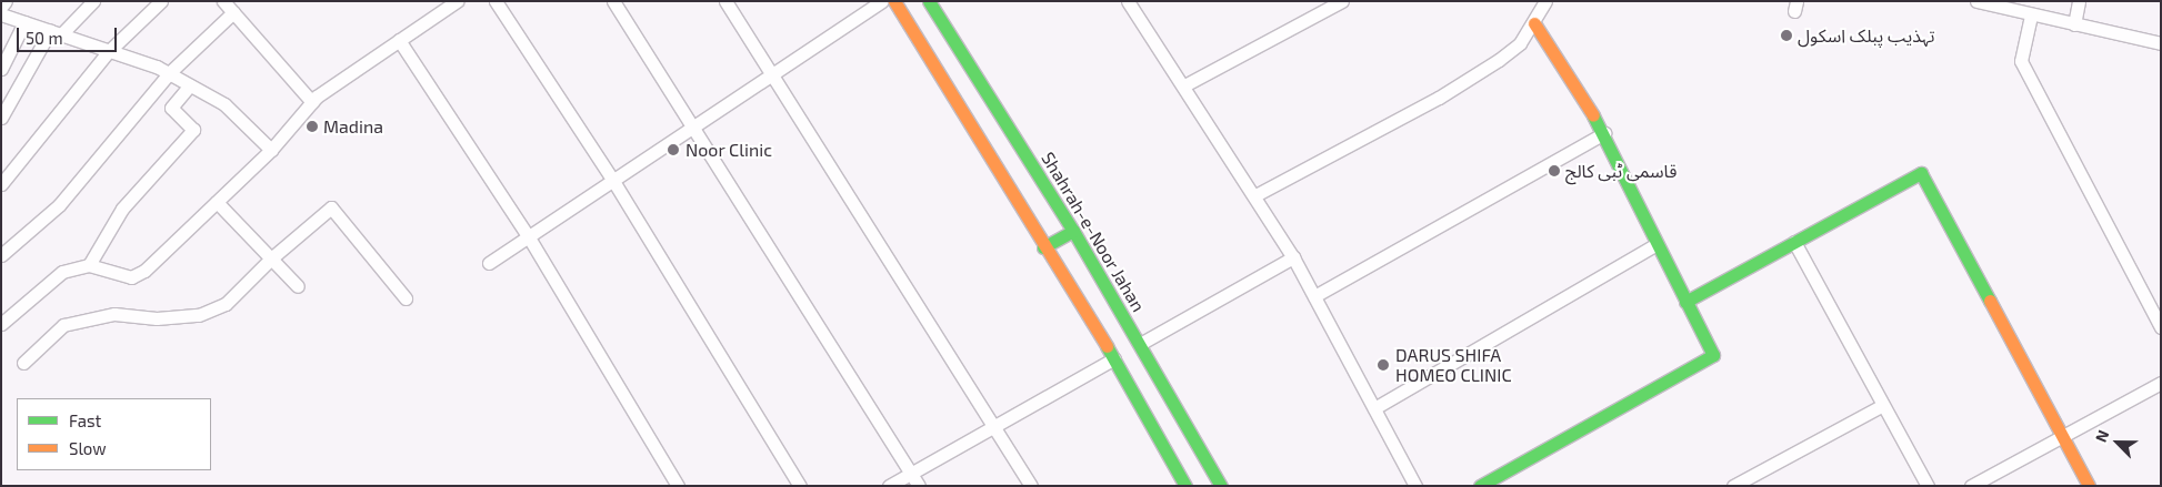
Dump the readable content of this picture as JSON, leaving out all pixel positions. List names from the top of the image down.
{
  "streets": {
    "street": ["Shahrah-e-Noor Jahan"]
  },
  "places": [
    "تہذیب پبلک اسکول",
    "Madina",
    "Noor Clinic",
    "قاسمی ٹبی کالج",
    "DARUS SHIFA HOMEO CLINIC"
  ],
  "legend": ["Fast", "Slow"],
  "scale_bar": "50 m",
  "north": "top left"
}
